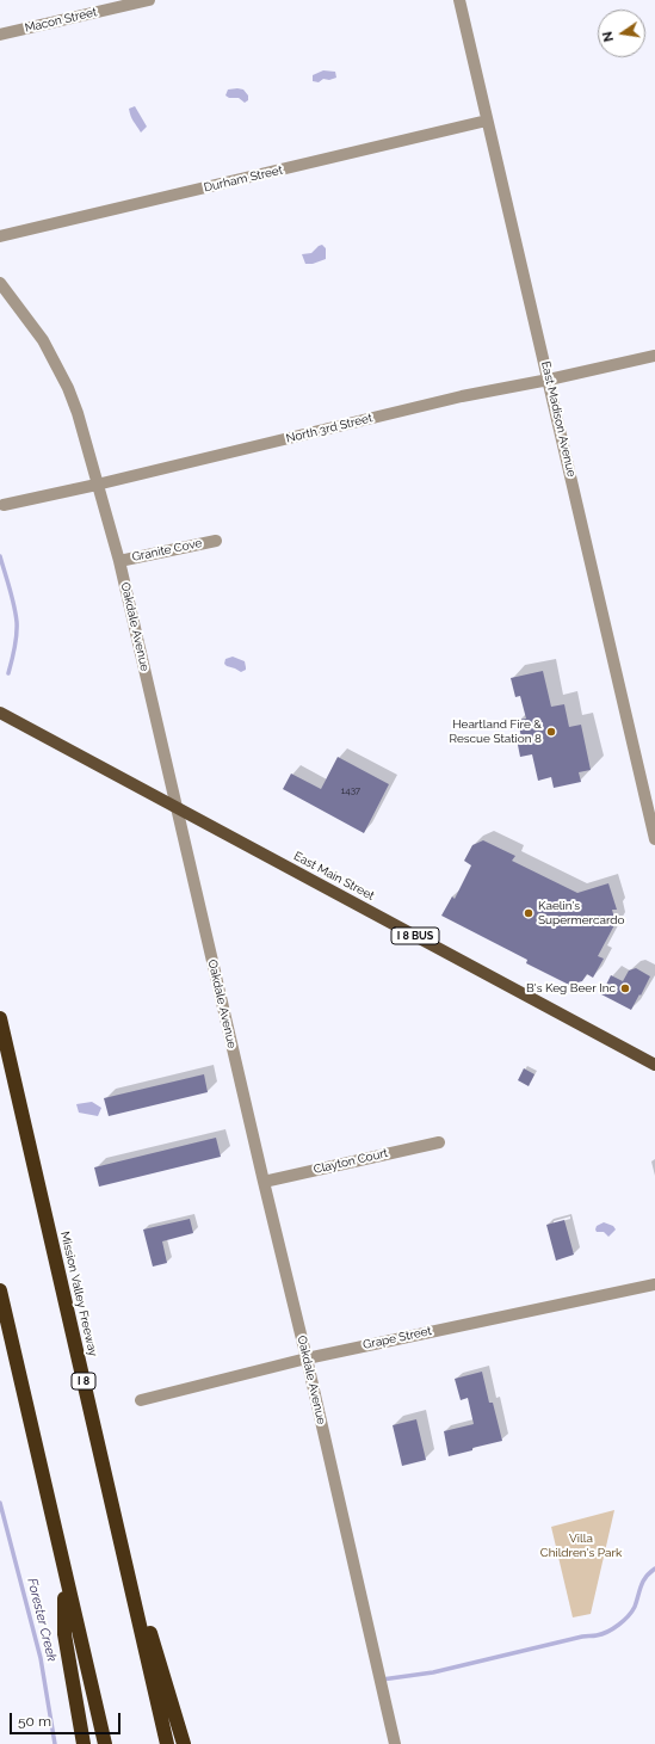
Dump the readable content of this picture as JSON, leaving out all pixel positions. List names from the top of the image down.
{
  "streets": {
    "highway": ["Mission Valley Freeway", "I 8"],
    "main road": ["East Main Street", "I 8 BUS"],
    "street": [
      "Macon Street",
      "Durham Street",
      "East Madison Avenue",
      "North 3rd Street",
      "Granite Cove",
      "Oakdale Avenue",
      "Clayton Court",
      "Grape Street"
    ]
  },
  "crossings": [
    ["Durham Street", "East Madison Avenue"],
    ["East Madison Avenue", "North 3rd Street"],
    ["North 3rd Street", "Oakdale Avenue"],
    ["Granite Cove", "Oakdale Avenue"],
    ["Oakdale Avenue", "East Main Street"],
    ["Oakdale Avenue", "Clayton Court"],
    ["Oakdale Avenue", "Grape Street"]
  ],
  "water": ["Forester Creek"],
  "parks": ["Villa Children's Park"],
  "places": ["Heartland Fire & Rescue Station 8", "Kaelin's Supermercardo", "B's Keg Beer Inc"],
  "house_numbers": ["1437"],
  "scale_bar": "50 m",
  "north": "left"
}
